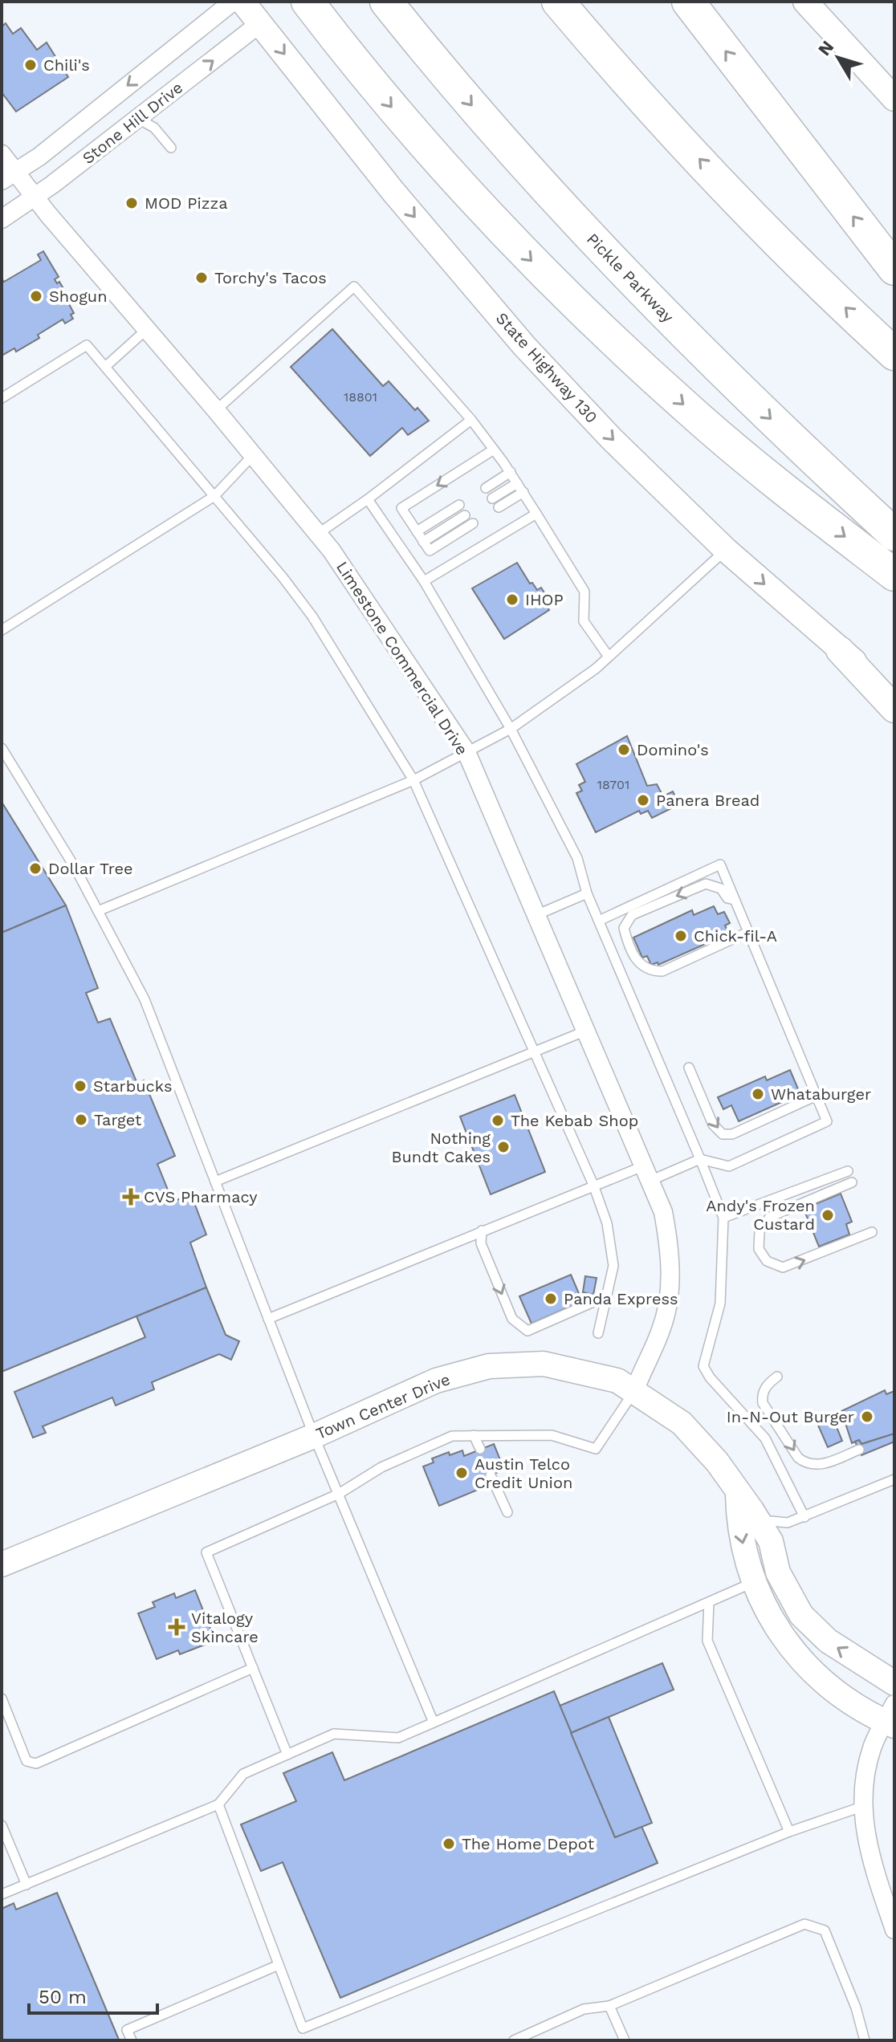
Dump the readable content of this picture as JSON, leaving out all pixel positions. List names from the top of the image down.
{
  "streets": {
    "highway": ["Pickle Parkway"],
    "street": [
      "Stone Hill Drive",
      "State Highway 130",
      "Limestone Commercial Drive",
      "Town Center Drive"
    ]
  },
  "crossings": [
    ["Stone Hill Drive", "State Highway 130"],
    ["Stone Hill Drive", "Limestone Commercial Drive"],
    ["Limestone Commercial Drive", "Town Center Drive"]
  ],
  "one_way": ["State Highway 130"],
  "places": {
    "other": [
      "Chili's",
      "MOD Pizza",
      "Torchy's Tacos",
      "Shogun",
      "IHOP",
      "Domino's",
      "Panera Bread",
      "Dollar Tree",
      "Chick-fil-A",
      "Starbucks",
      "Whataburger",
      "Target",
      "The Kebab Shop",
      "Nothing Bundt Cakes",
      "Andy's Frozen Custard",
      "Panda Express",
      "In-N-Out Burger",
      "Austin Telco Credit Union",
      "The Home Depot"
    ],
    "health": ["CVS Pharmacy", "Vitalogy Skincare"]
  },
  "house_numbers": ["18801", "18701"],
  "scale_bar": "50 m",
  "north": "top left"
}
